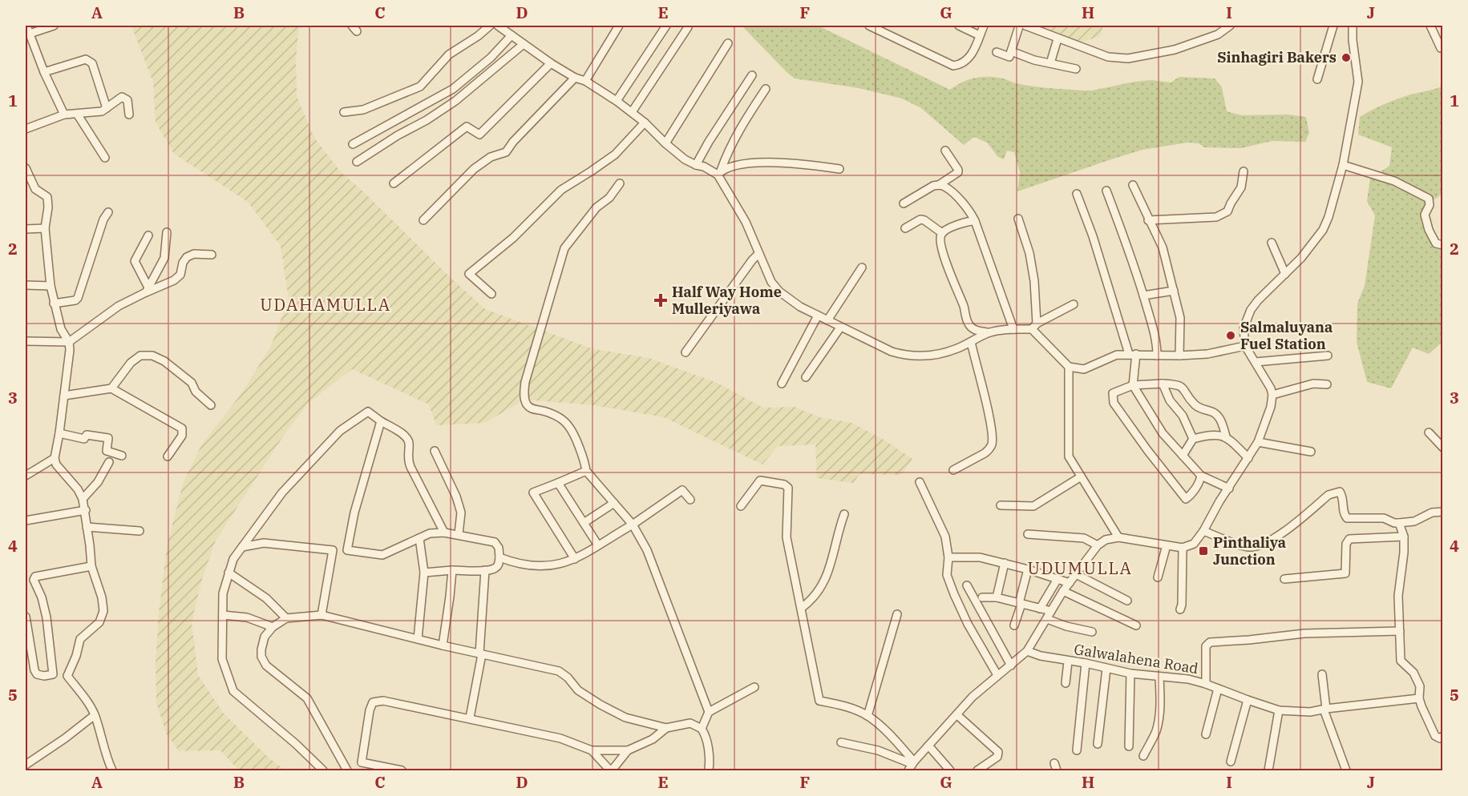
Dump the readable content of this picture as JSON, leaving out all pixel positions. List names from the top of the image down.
{
  "streets": {
    "street": ["Galwalahena Road"]
  },
  "districts": ["UDAHAMULLA", "UDUMULLA"],
  "places": {
    "other": ["Sinhagiri Bakers", "Salmaluyana Fuel Station"],
    "health": ["Half Way Home Mulleriyawa"],
    "transit": ["Pinthaliya Junction"]
  },
  "grid": {
    "columns": [
      "A",
      "B",
      "C",
      "D",
      "E",
      "F",
      "G",
      "H",
      "I",
      "J"
    ],
    "rows": [
      "1",
      "2",
      "3",
      "4",
      "5"
    ]
  }
}
